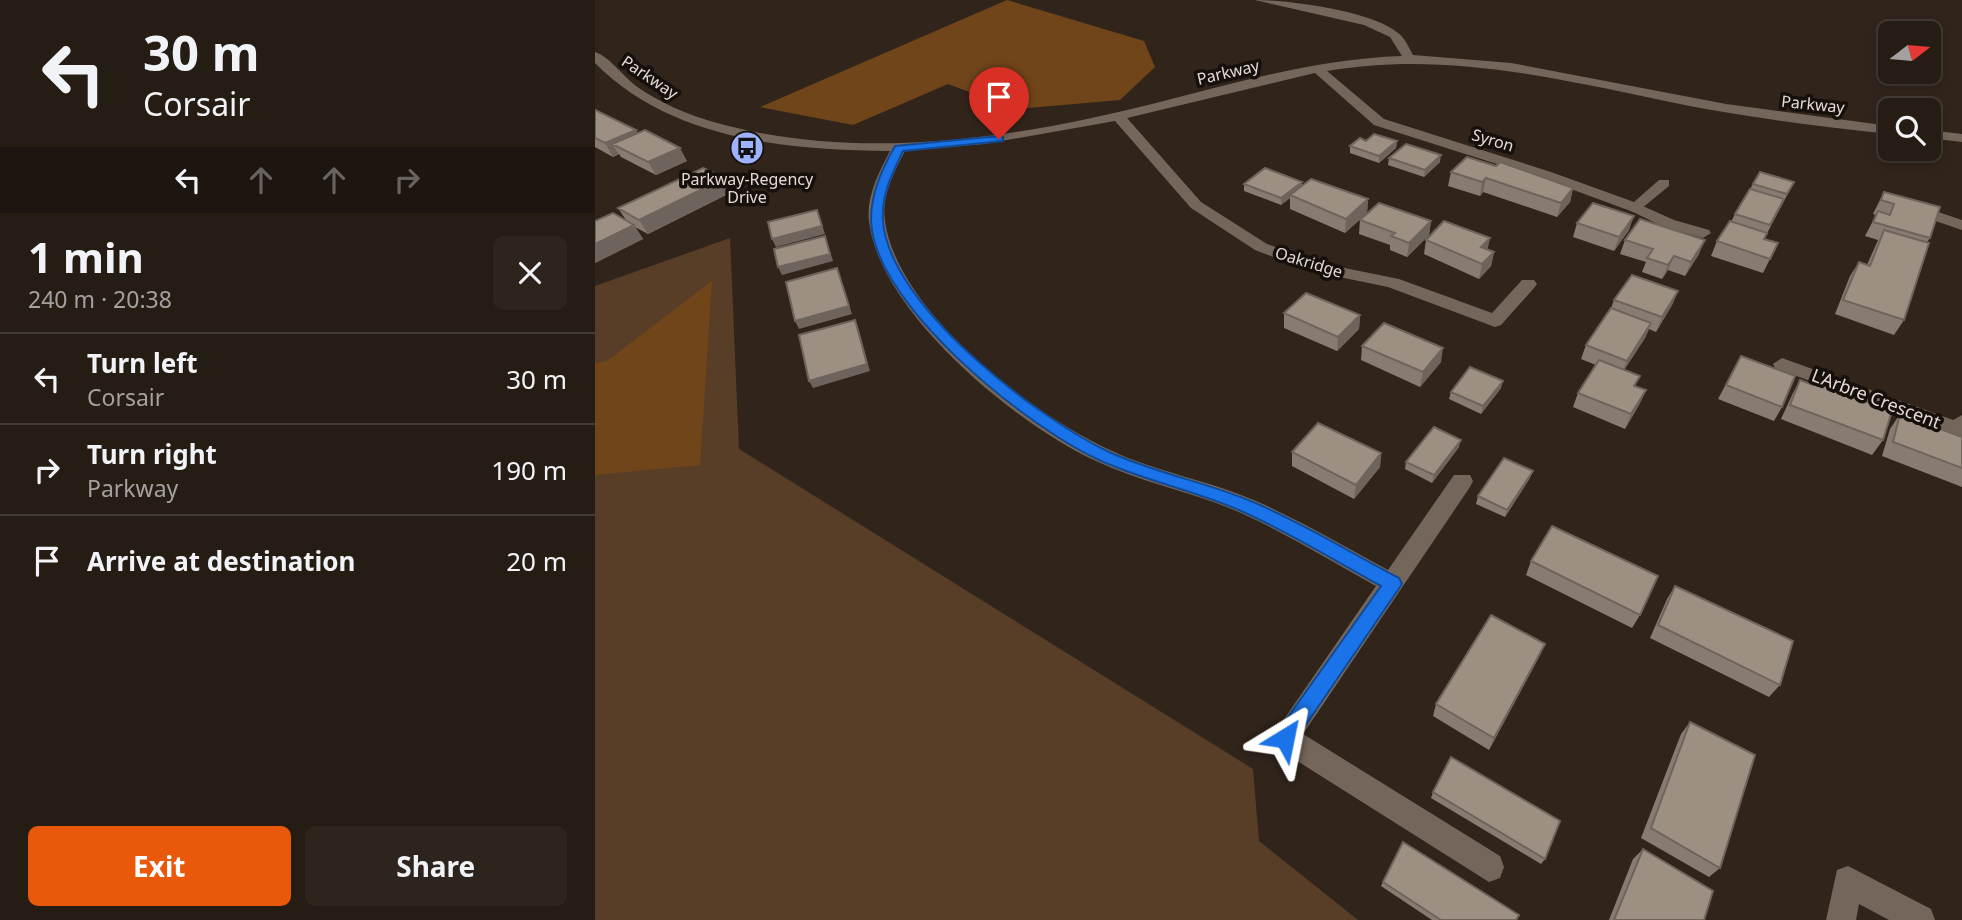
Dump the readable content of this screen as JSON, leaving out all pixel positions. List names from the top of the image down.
{
  "streets": {
    "street": [
      "Parkway",
      "Syron",
      "Oakridge",
      "L'Arbre Crescent"
    ]
  },
  "crossings": [
    ["Parkway", "Syron"],
    ["Parkway", "Oakridge"]
  ],
  "places": {
    "bus stop": ["Parkway-Regency Drive"]
  },
  "north": "right",
  "page": {
    "turn": ["30 m", "Corsair"],
    "heading": ["1 min", "240 m · 20:38"],
    "list": [
      {
        "name": "Turn left",
        "note": "Corsair",
        "value": "30 m"
      },
      {
        "name": "Turn right",
        "note": "Parkway",
        "value": "190 m"
      },
      {
        "name": "Arrive at destination",
        "value": "20 m"
      }
    ],
    "buttons": ["Exit", "Share"]
  }
}
